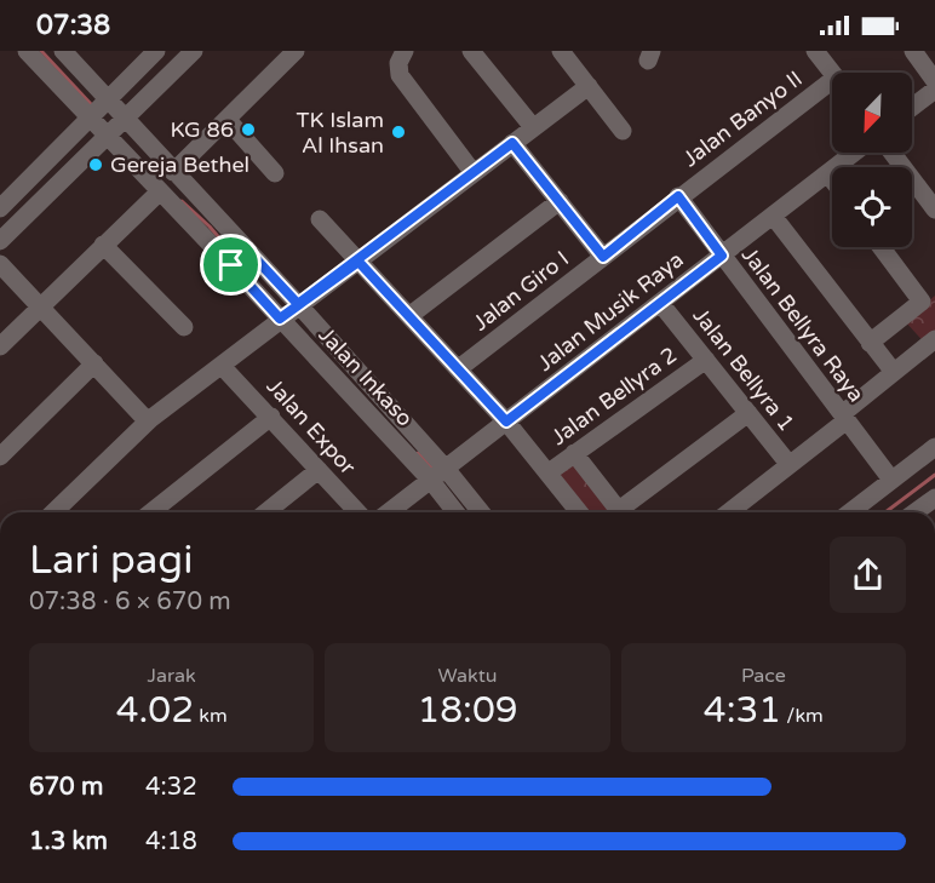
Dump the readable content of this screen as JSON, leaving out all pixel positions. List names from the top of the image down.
{
  "streets": {
    "street": [
      "Jalan Banyo II",
      "Jalan Giro I",
      "Jalan Musik Raya",
      "Jalan Bellyra Raya",
      "Jalan Bellyra 1",
      "Jalan Inkaso",
      "Jalan Bellyra 2",
      "Jalan Expor"
    ]
  },
  "crossings": [
    ["Jalan Banyo II", "Jalan Giro I"],
    ["Jalan Banyo II", "Jalan Bellyra Raya"],
    ["Jalan Giro I", "Jalan Bellyra Raya"],
    ["Jalan Musik Raya", "Jalan Bellyra Raya"],
    ["Jalan Musik Raya", "Jalan Bellyra 1"],
    ["Jalan Musik Raya", "Jalan Inkaso"],
    ["Jalan Bellyra 1", "Jalan Bellyra 2"]
  ],
  "places": ["KG 86", "TK Islam Al Ihsan", "Gereja Bethel"],
  "north": "bottom left",
  "page": {
    "status": "07:38",
    "heading": ["Lari pagi", "07:38 · 6 × 670 m"],
    "stats": [
      ["Jarak", "4.02 km"],
      ["Waktu", "18:09"],
      ["Pace", "4:31 /km"]
    ],
    "list": [
      {
        "name": "670 m",
        "note": "4:32"
      },
      {
        "name": "1.3 km",
        "note": "4:18"
      }
    ]
  }
}
